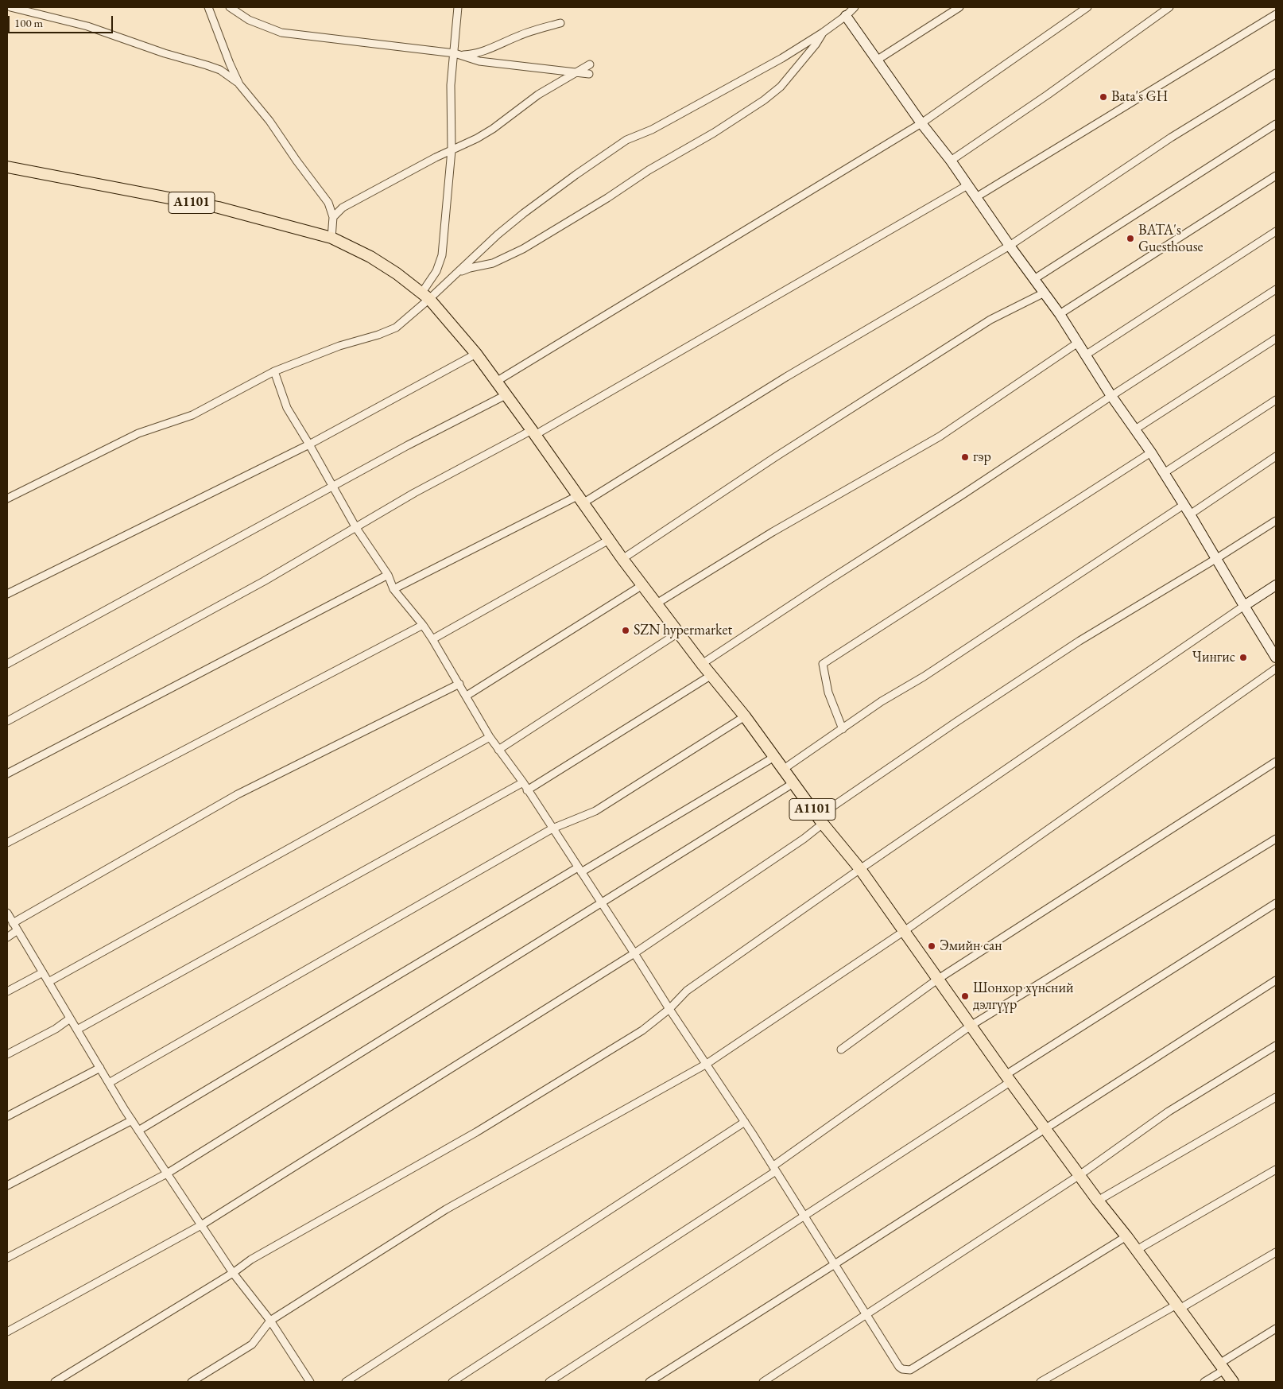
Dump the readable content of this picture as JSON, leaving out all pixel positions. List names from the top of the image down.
{
  "streets": {
    "main road": ["A1101"]
  },
  "places": [
    "Bata's GH",
    "BATA's Guesthouse",
    "гэр",
    "SZN hypermarket",
    "Чингис",
    "Эмийн сан",
    "Шонхор хүнсний дэлгүүр"
  ],
  "scale_bar": "100 m"
}
